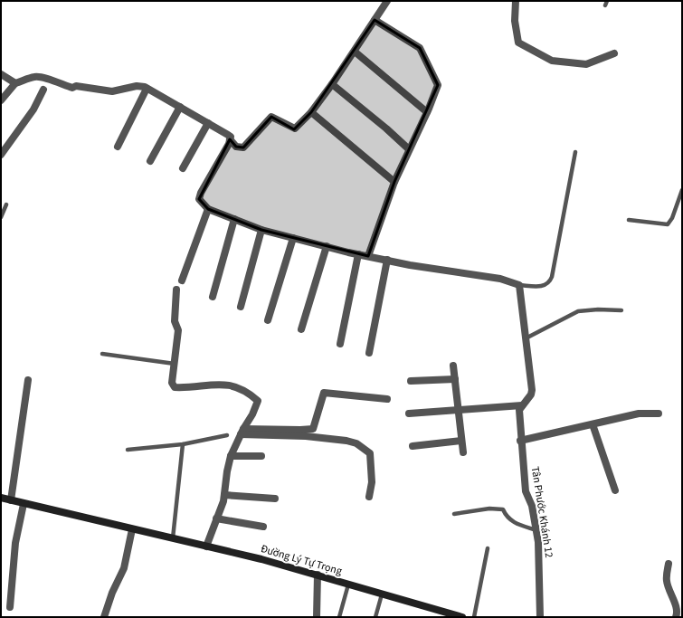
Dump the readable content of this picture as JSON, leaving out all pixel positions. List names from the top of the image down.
{
  "streets": {
    "main road": ["Đường Lý Tự Trọng"],
    "street": ["Tân Phước Khánh 12"]
  }
}
